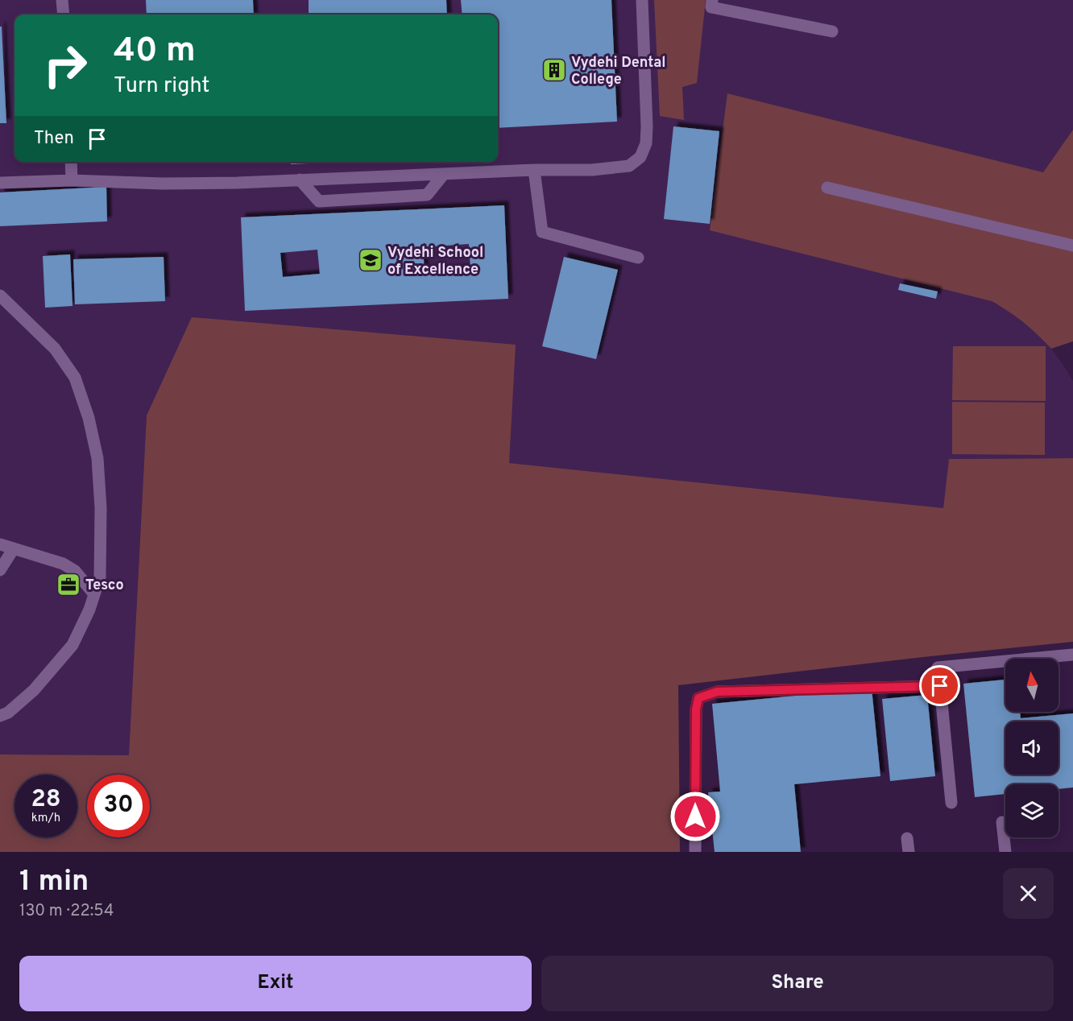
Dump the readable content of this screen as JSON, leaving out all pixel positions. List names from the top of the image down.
{
  "places": {
    "building": ["Vydehi Dental College"],
    "school or university": ["Vydehi School of Excellence"],
    "office": ["Tesco"]
  },
  "north": "top",
  "page": {
    "turn": ["40 m", "Turn right"],
    "then": "Then",
    "speed": "28 km/h",
    "limit": "30",
    "heading": ["1 min", "130 m · 22:54"],
    "buttons": ["Exit", "Share"]
  }
}
